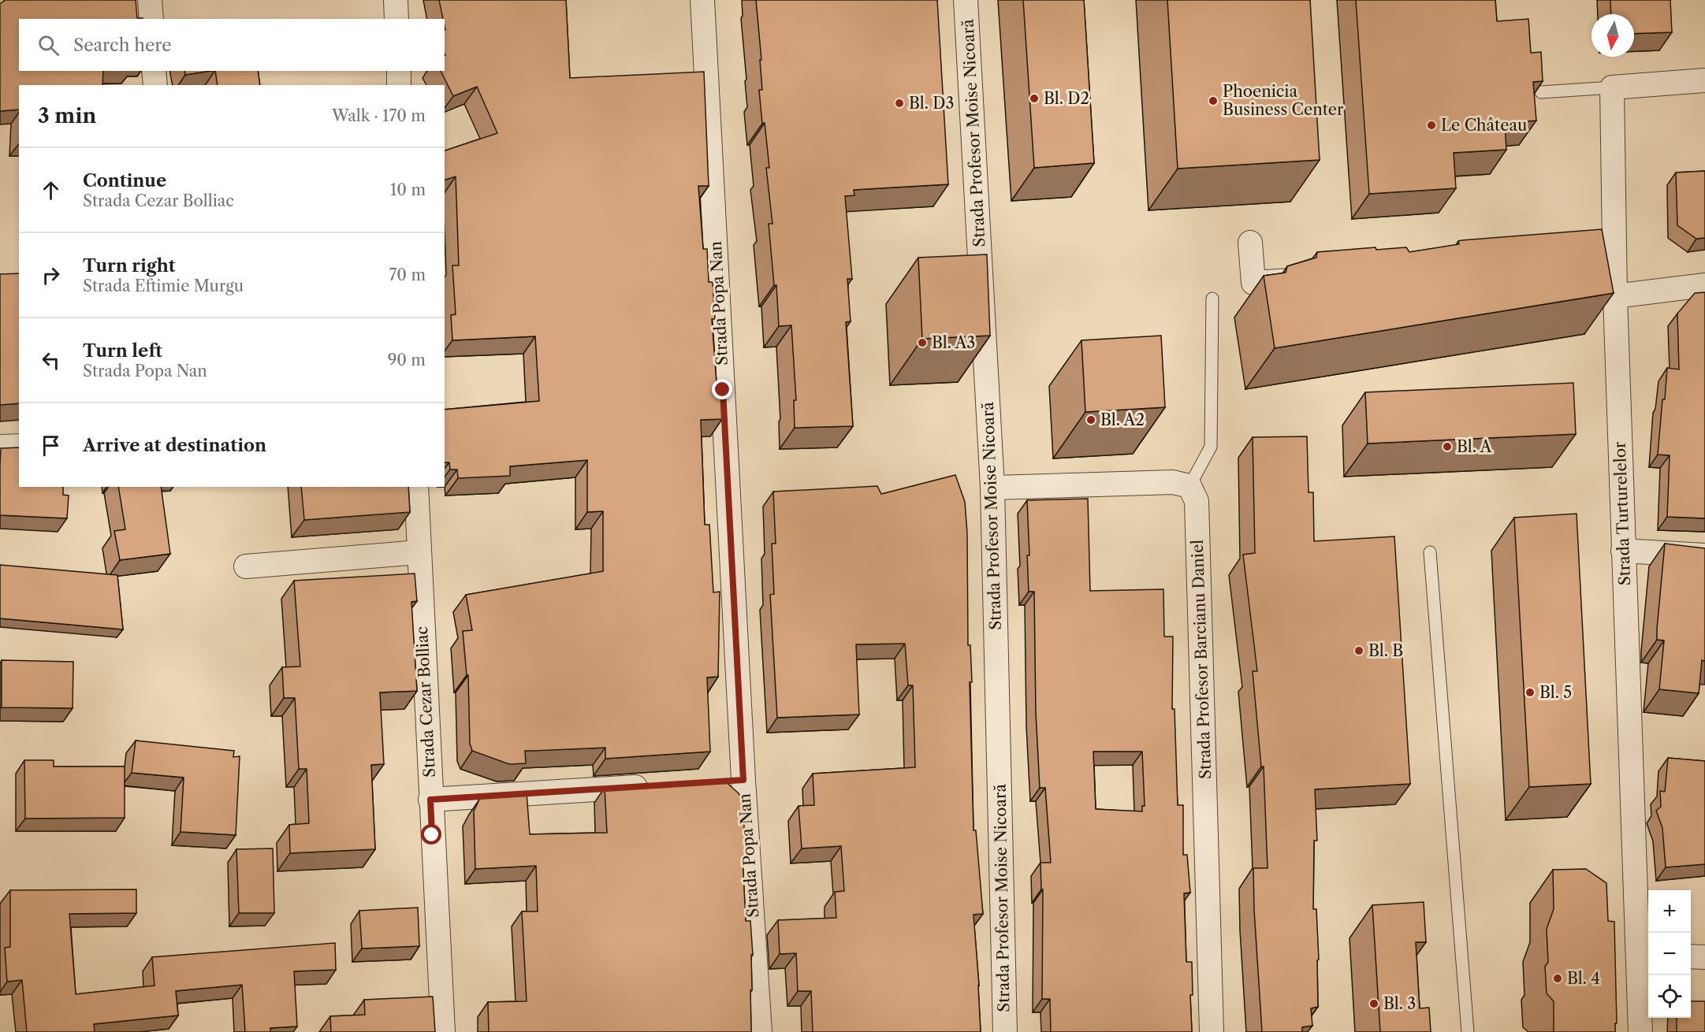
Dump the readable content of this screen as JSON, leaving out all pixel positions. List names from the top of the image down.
{
  "streets": {
    "street": [
      "Strada Profesor Moise Nicoară",
      "Strada Popa Nan",
      "Strada Turturelelor",
      "Strada Profesor Barcianu Daniel",
      "Strada Cezar Bolliac"
    ]
  },
  "places": [
    "Bl. D2",
    "Phoenicia Business Center",
    "Bl. D3",
    "Le Château",
    "Bl. A3",
    "Bl. A2",
    "Bl. A",
    "Bl. B",
    "Bl. 5",
    "Bl. 4",
    "Bl. 3"
  ],
  "north": "bottom",
  "page": {
    "search": "Search here",
    "heading": ["3 min", "Walk · 170 m"],
    "list": [
      ["Continue", "Strada Cezar Bolliac", "10 m"],
      ["Turn right", "Strada Eftimie Murgu", "70 m"],
      ["Turn left", "Strada Popa Nan", "90 m"],
      "Arrive at destination"
    ],
    "map_buttons": ["+", "−"]
  }
}
